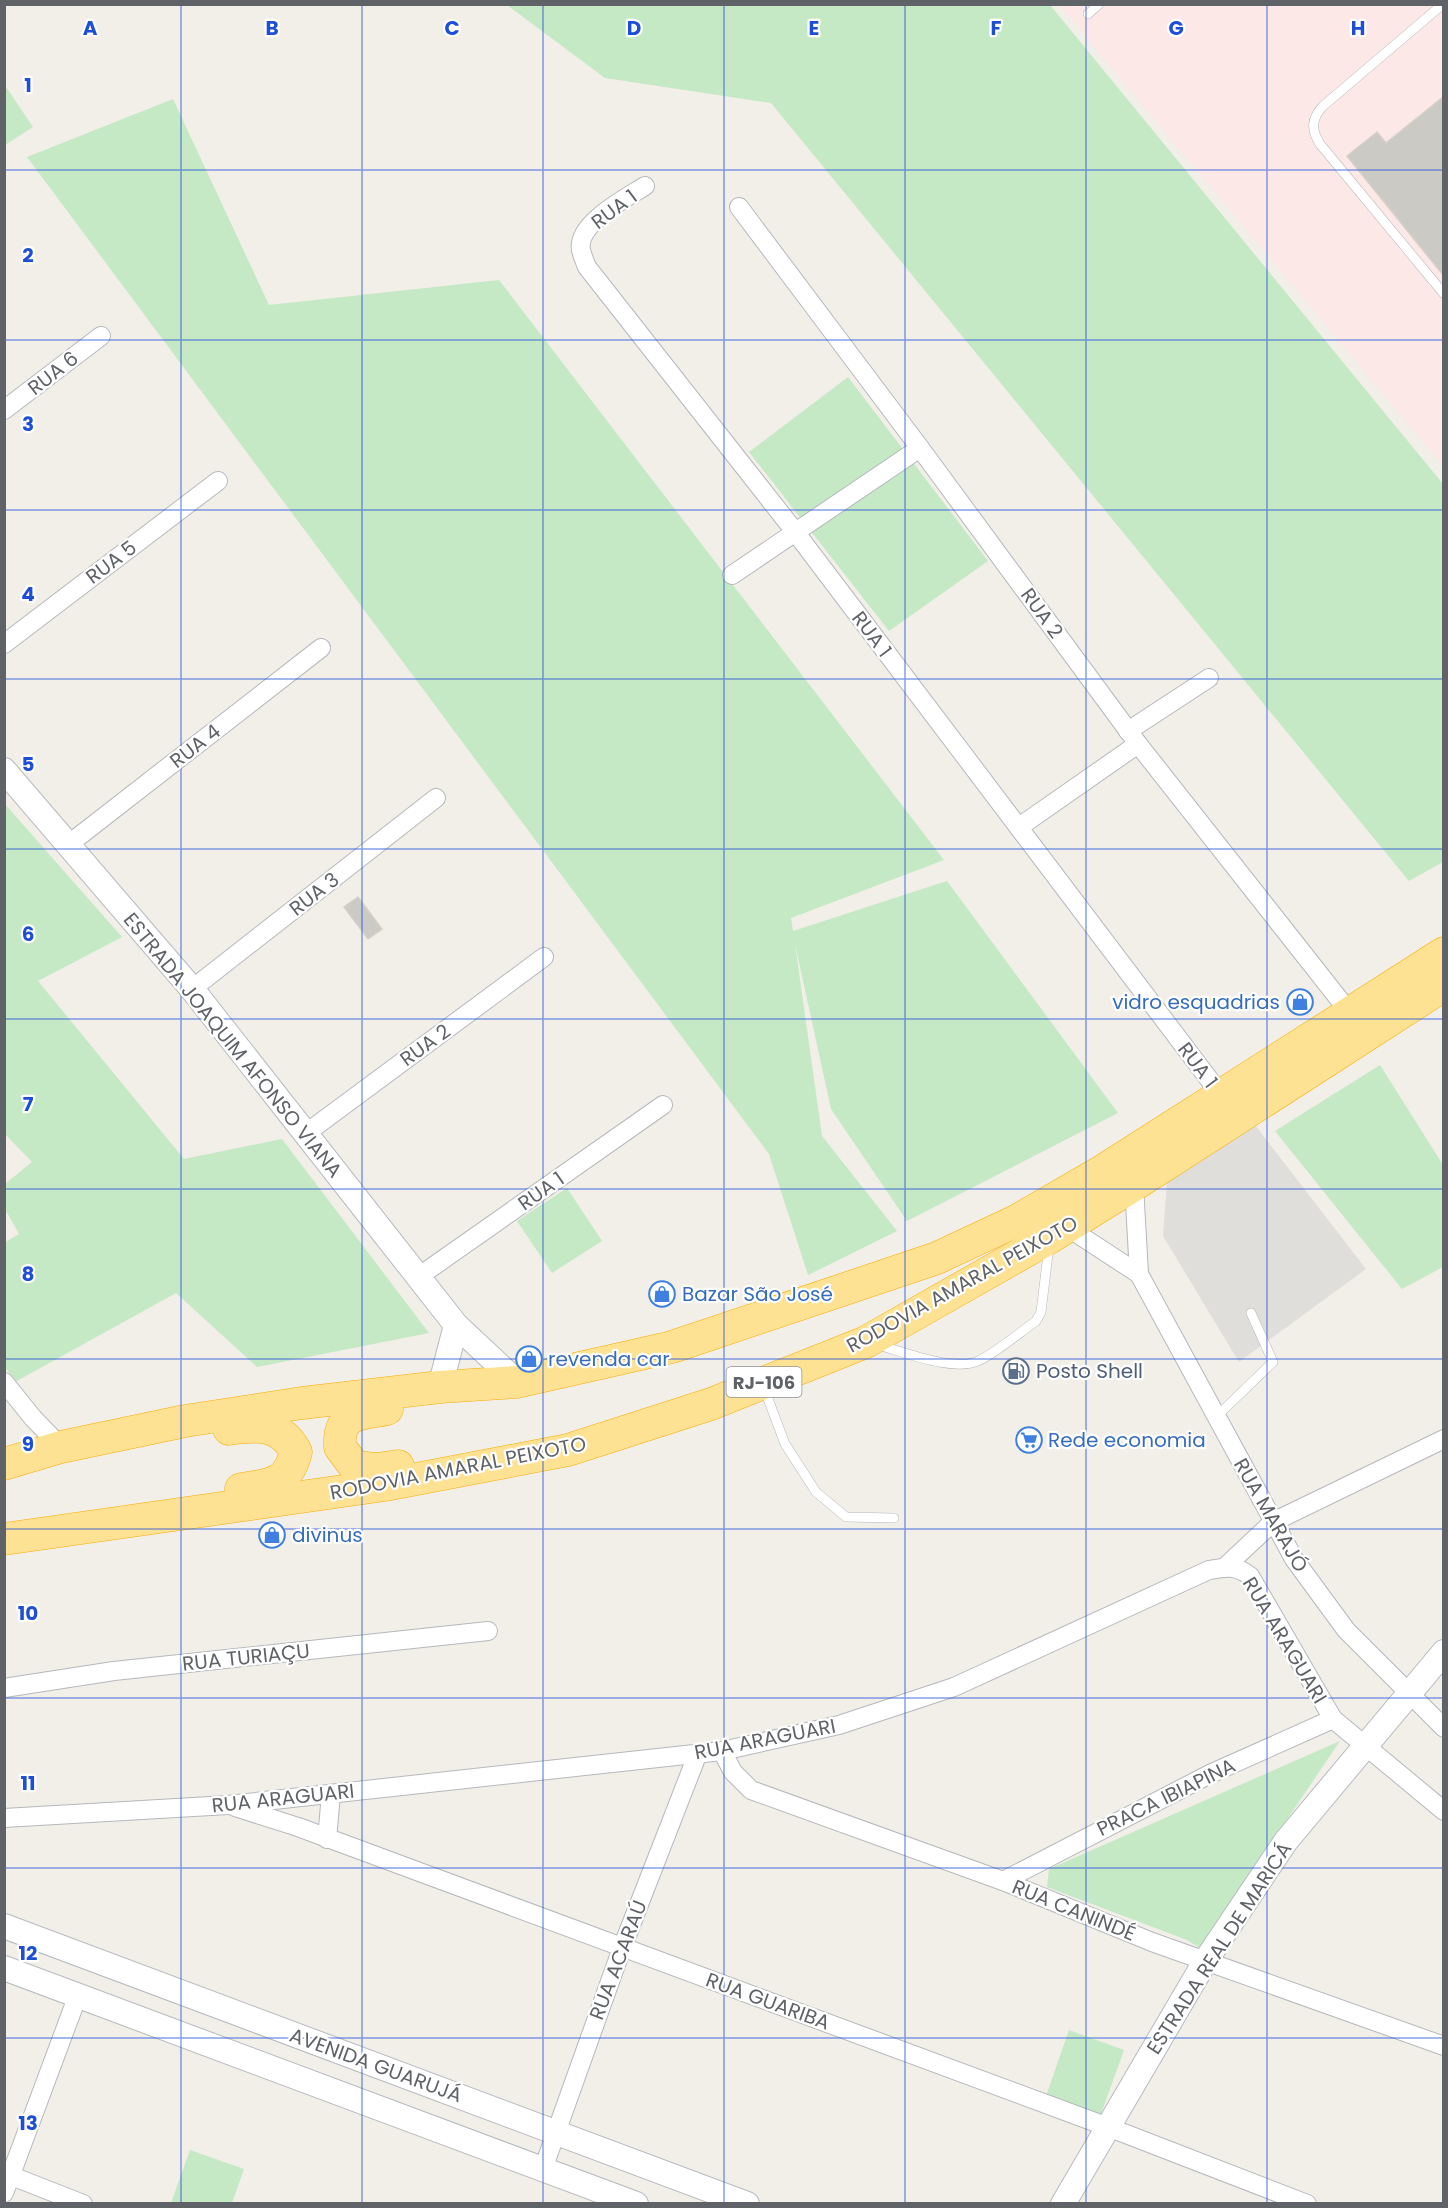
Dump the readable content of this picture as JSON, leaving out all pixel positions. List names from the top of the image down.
{
  "streets": {
    "highway": ["RODOVIA AMARAL PEIXOTO", "RJ-106"],
    "street": [
      "RUA 1",
      "RUA 6",
      "RUA 5",
      "RUA 2",
      "RUA 4",
      "RUA 3",
      "ESTRADA JOAQUIM AFONSO VIANA",
      "RUA MARAJÓ",
      "RUA ARAGUARI",
      "RUA TURIAÇU",
      "PRACA IBIAPINA",
      "RUA CANINDÉ",
      "ESTRADA REAL DE MARICÁ",
      "RUA ACARAÚ",
      "RUA GUARIBA",
      "AVENIDA GUARUJÁ"
    ]
  },
  "crossings": [
    ["RUA 1", "ESTRADA JOAQUIM AFONSO VIANA"],
    ["RUA 1", "RODOVIA AMARAL PEIXOTO"],
    ["RUA 2", "ESTRADA JOAQUIM AFONSO VIANA"],
    ["RUA 2", "RODOVIA AMARAL PEIXOTO"],
    ["RUA 4", "ESTRADA JOAQUIM AFONSO VIANA"],
    ["RUA 3", "ESTRADA JOAQUIM AFONSO VIANA"],
    ["ESTRADA JOAQUIM AFONSO VIANA", "RODOVIA AMARAL PEIXOTO"],
    ["RODOVIA AMARAL PEIXOTO", "RUA MARAJÓ"],
    ["RUA MARAJÓ", "ESTRADA REAL DE MARICÁ"],
    ["RUA ARAGUARI", "PRACA IBIAPINA"],
    ["RUA ARAGUARI", "RUA CANINDÉ"],
    ["RUA ARAGUARI", "ESTRADA REAL DE MARICÁ"],
    ["RUA ARAGUARI", "RUA ACARAÚ"],
    ["RUA ARAGUARI", "RUA GUARIBA"],
    ["PRACA IBIAPINA", "RUA CANINDÉ"],
    ["RUA CANINDÉ", "ESTRADA REAL DE MARICÁ"],
    ["ESTRADA REAL DE MARICÁ", "RUA GUARIBA"],
    ["RUA ACARAÚ", "RUA GUARIBA"],
    ["RUA ACARAÚ", "AVENIDA GUARUJÁ"]
  ],
  "places": {
    "shop": [
      "vidro esquadrias",
      "Bazar São José",
      "revenda car",
      "divinus"
    ],
    "fuel station": ["Posto Shell"],
    "supermarket": ["Rede economia"]
  },
  "grid": {
    "columns": [
      "A",
      "B",
      "C",
      "D",
      "E",
      "F",
      "G",
      "H"
    ],
    "rows": [
      "1",
      "2",
      "3",
      "4",
      "5",
      "6",
      "7",
      "8",
      "9",
      "10",
      "11",
      "12",
      "13"
    ]
  }
}
